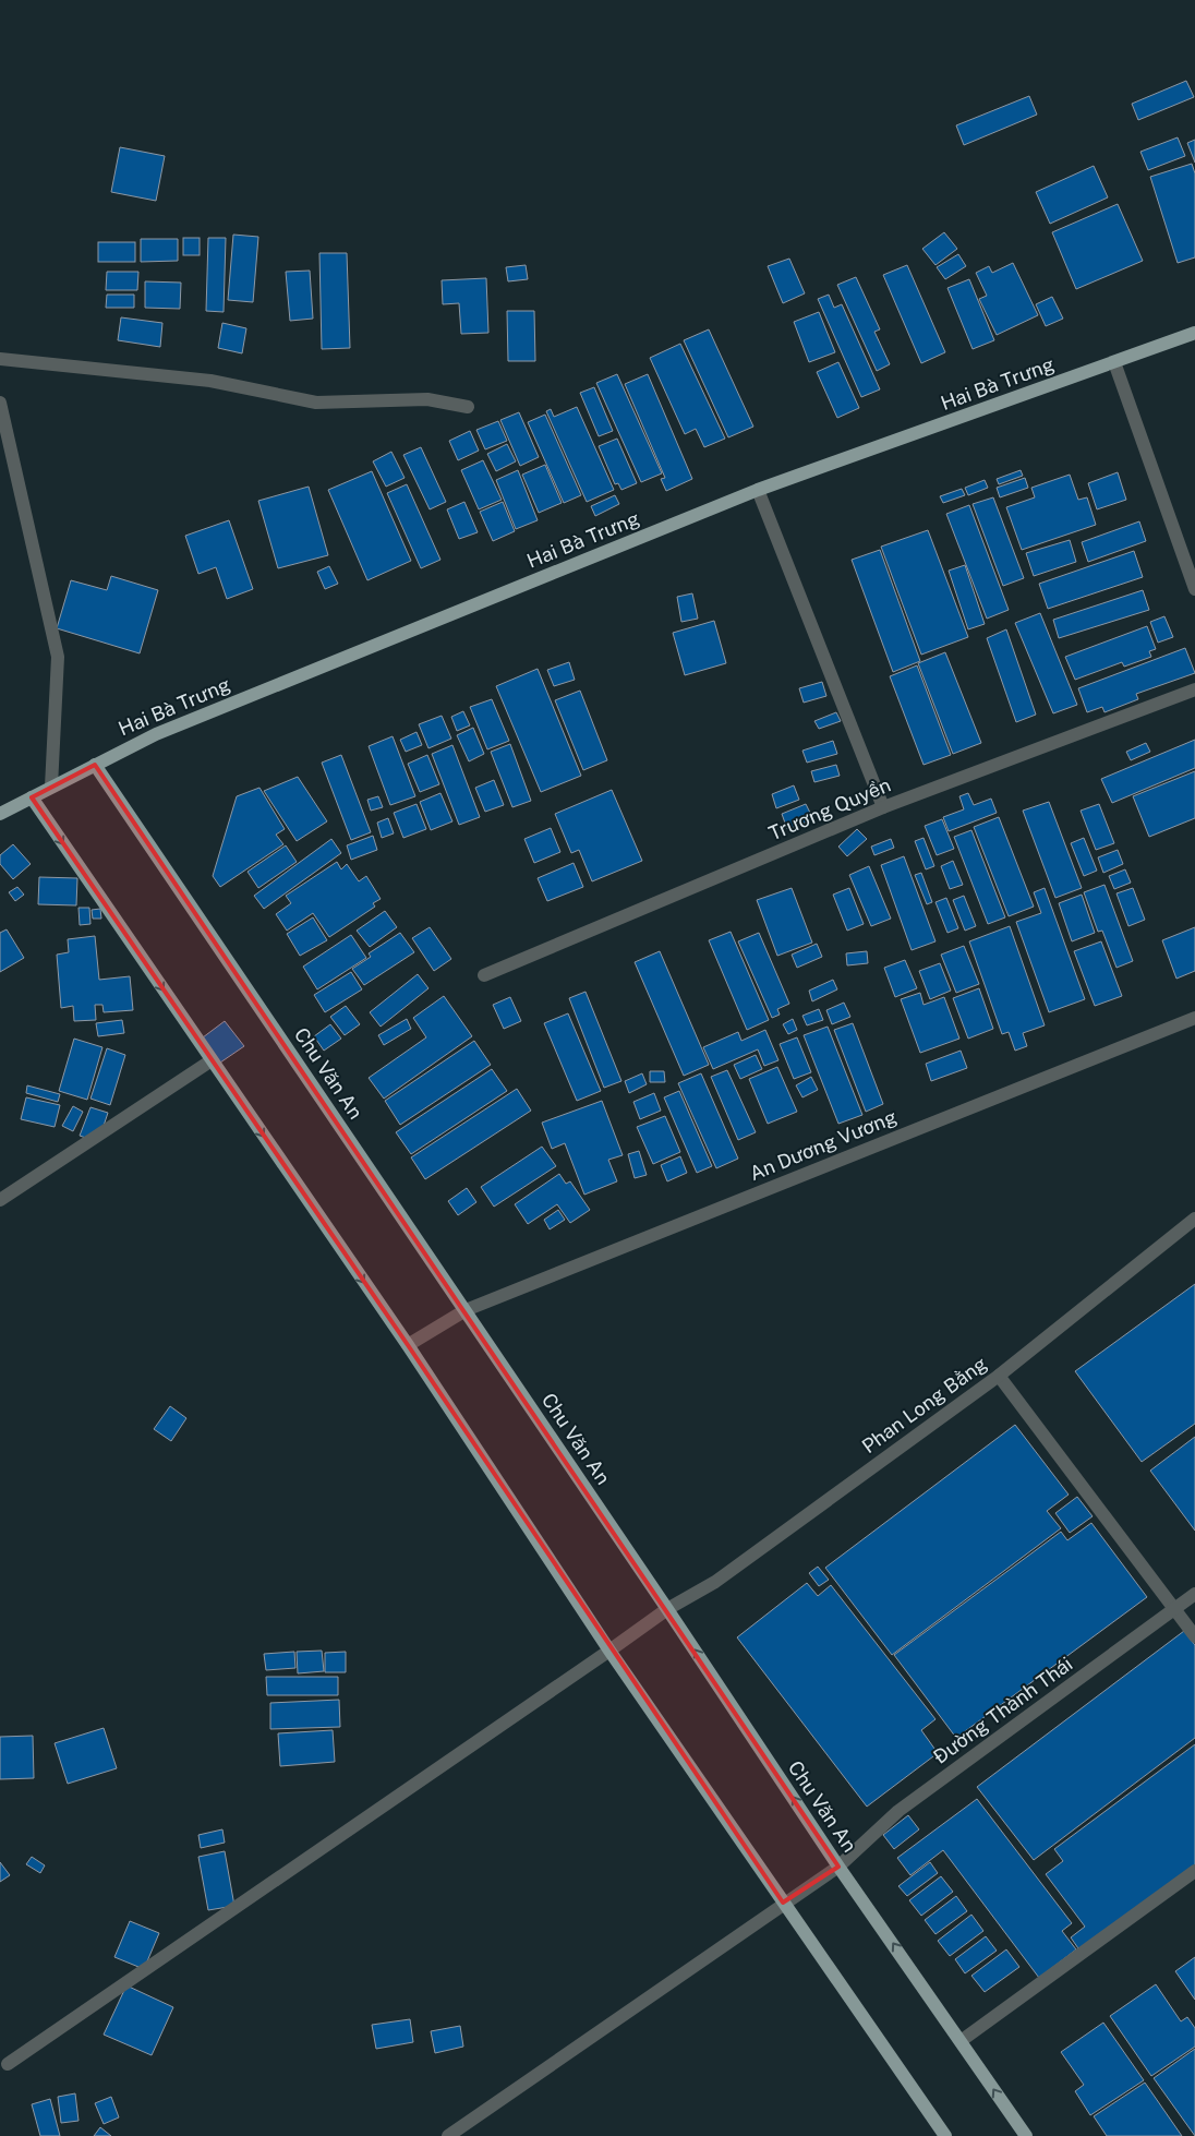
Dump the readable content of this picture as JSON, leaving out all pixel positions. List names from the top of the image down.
{
  "streets": {
    "main road": ["Hai Bà Trưng", "Chu Văn An"],
    "street": [
      "Trương Quyền",
      "An Dương Vương",
      "Phan Long Bằng",
      "Đường Thành Thái"
    ]
  },
  "crossings": [
    ["Hai Bà Trưng", "Chu Văn An"],
    ["Chu Văn An", "An Dương Vương"],
    ["Chu Văn An", "Phan Long Bằng"],
    ["Chu Văn An", "Đường Thành Thái"]
  ]
}
